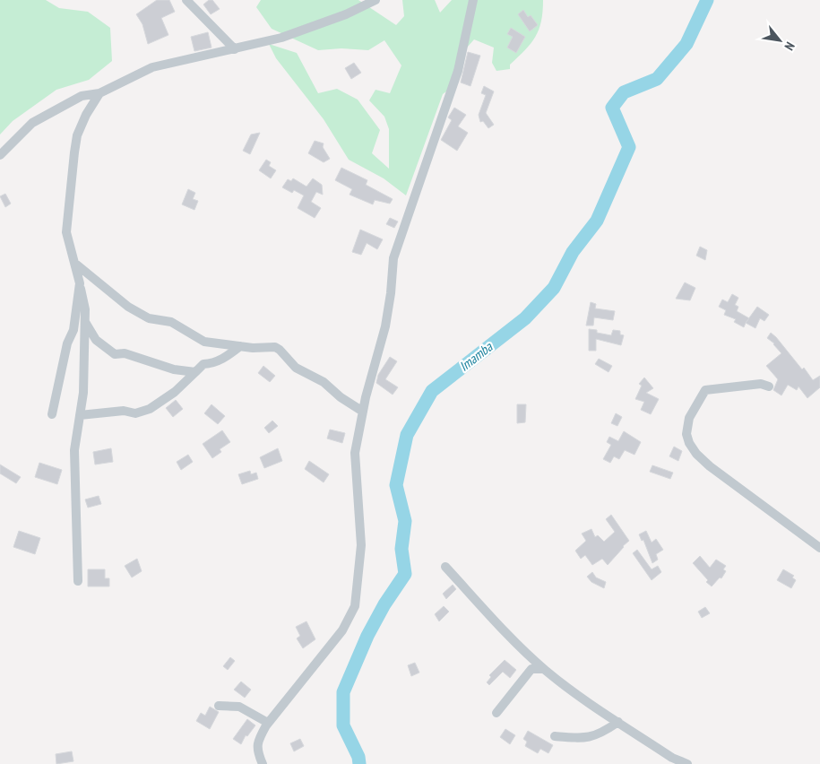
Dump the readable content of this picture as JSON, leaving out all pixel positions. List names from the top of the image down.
{
  "water": ["Imamba"],
  "north": "bottom right"
}
